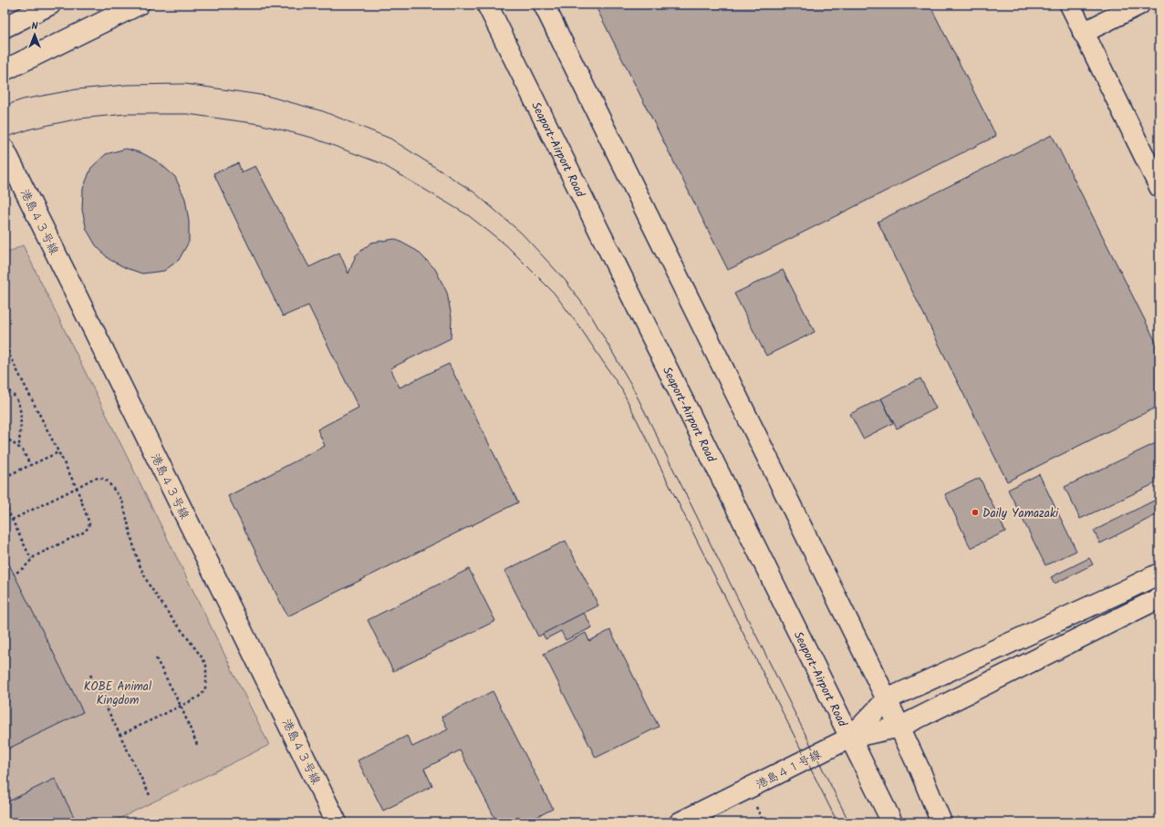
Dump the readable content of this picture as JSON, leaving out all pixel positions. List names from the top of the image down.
{
  "streets": {
    "street": ["Seaport-Airport Road", "港島４３号線", "港島４１号線"]
  },
  "crossings": [
    ["Seaport-Airport Road", "港島４１号線"]
  ],
  "parks": ["KOBE Animal Kingdom"],
  "places": ["Daily Yamazaki"],
  "north": "top"
}
